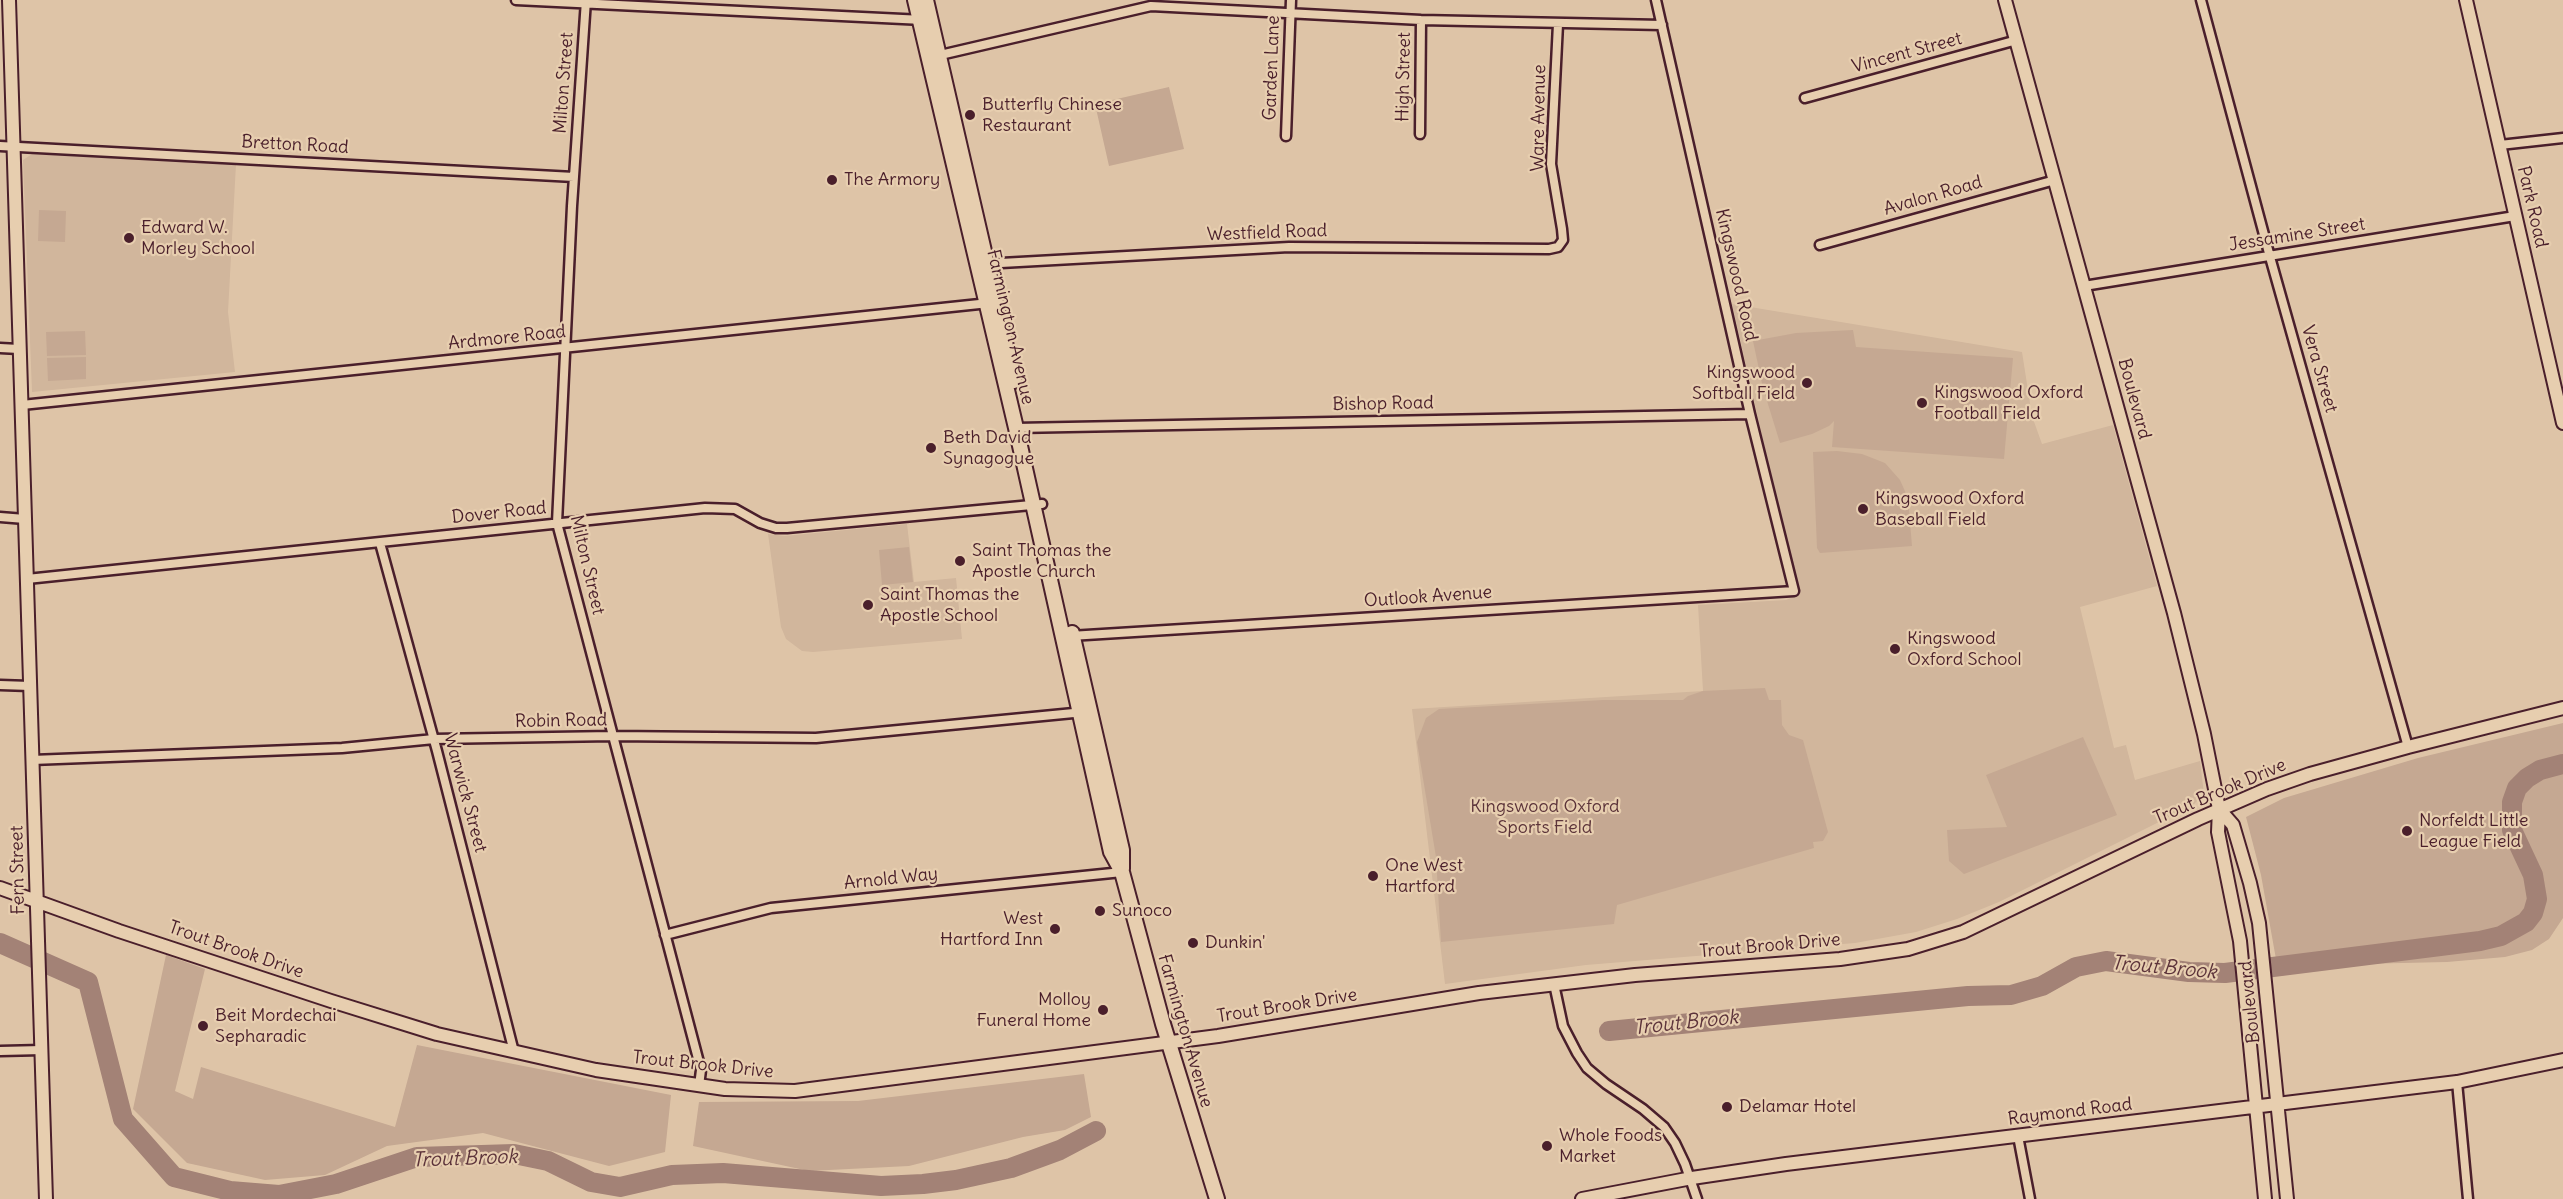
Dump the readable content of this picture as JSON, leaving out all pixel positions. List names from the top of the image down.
{
  "streets": {
    "main road": [
      "Park Road",
      "Farmington Avenue",
      "Boulevard",
      "Trout Brook Drive",
      "Fern Street",
      "Raymond Road"
    ],
    "street": [
      "Vincent Street",
      "Garden Lane",
      "High Street",
      "Milton Street",
      "Ware Avenue",
      "Bretton Road",
      "Avalon Road",
      "Westfield Road",
      "Jessamine Street",
      "Kingswood Road",
      "Ardmore Road",
      "Vera Street",
      "Bishop Road",
      "Dover Road",
      "Outlook Avenue",
      "Robin Road",
      "Warwick Street",
      "Arnold Way"
    ]
  },
  "crossings": [
    ["Vincent Street", "Boulevard"],
    ["Milton Street", "Bretton Road"],
    ["Milton Street", "Ardmore Road"],
    ["Milton Street", "Dover Road"],
    ["Milton Street", "Robin Road"],
    ["Milton Street", "Trout Brook Drive"],
    ["Milton Street", "Arnold Way"],
    ["Ware Avenue", "Westfield Road"],
    ["Bretton Road", "Fern Street"],
    ["Avalon Road", "Boulevard"],
    ["Park Road", "Jessamine Street"],
    ["Westfield Road", "Farmington Avenue"],
    ["Jessamine Street", "Vera Street"],
    ["Jessamine Street", "Boulevard"],
    ["Kingswood Road", "Bishop Road"],
    ["Kingswood Road", "Outlook Avenue"],
    ["Farmington Avenue", "Ardmore Road"],
    ["Farmington Avenue", "Bishop Road"],
    ["Farmington Avenue", "Dover Road"],
    ["Farmington Avenue", "Outlook Avenue"],
    ["Farmington Avenue", "Robin Road"],
    ["Farmington Avenue", "Trout Brook Drive"],
    ["Farmington Avenue", "Arnold Way"],
    ["Ardmore Road", "Fern Street"],
    ["Vera Street", "Trout Brook Drive"],
    ["Boulevard", "Trout Brook Drive"],
    ["Boulevard", "Raymond Road"],
    ["Dover Road", "Warwick Street"],
    ["Dover Road", "Fern Street"],
    ["Robin Road", "Warwick Street"],
    ["Robin Road", "Fern Street"],
    ["Trout Brook Drive", "Warwick Street"],
    ["Trout Brook Drive", "Fern Street"]
  ],
  "water": ["Trout Brook"],
  "parks": ["Kingswood Oxford Sports Field"],
  "places": [
    "Butterfly Chinese Restaurant",
    "The Armory",
    "Edward W. Morley School",
    "Kingswood Softball Field",
    "Kingswood Oxford Football Field",
    "Beth David Synagogue",
    "Kingswood Oxford Baseball Field",
    "Saint Thomas the Apostle Church",
    "Saint Thomas the Apostle School",
    "Kingswood Oxford School",
    "Norfeldt Little League Field",
    "One West Hartford",
    "Sunoco",
    "West Hartford Inn",
    "Dunkin'",
    "Molloy Funeral Home",
    "Beit Mordechai Sepharadic",
    "Delamar Hotel",
    "Whole Foods Market"
  ]
}
